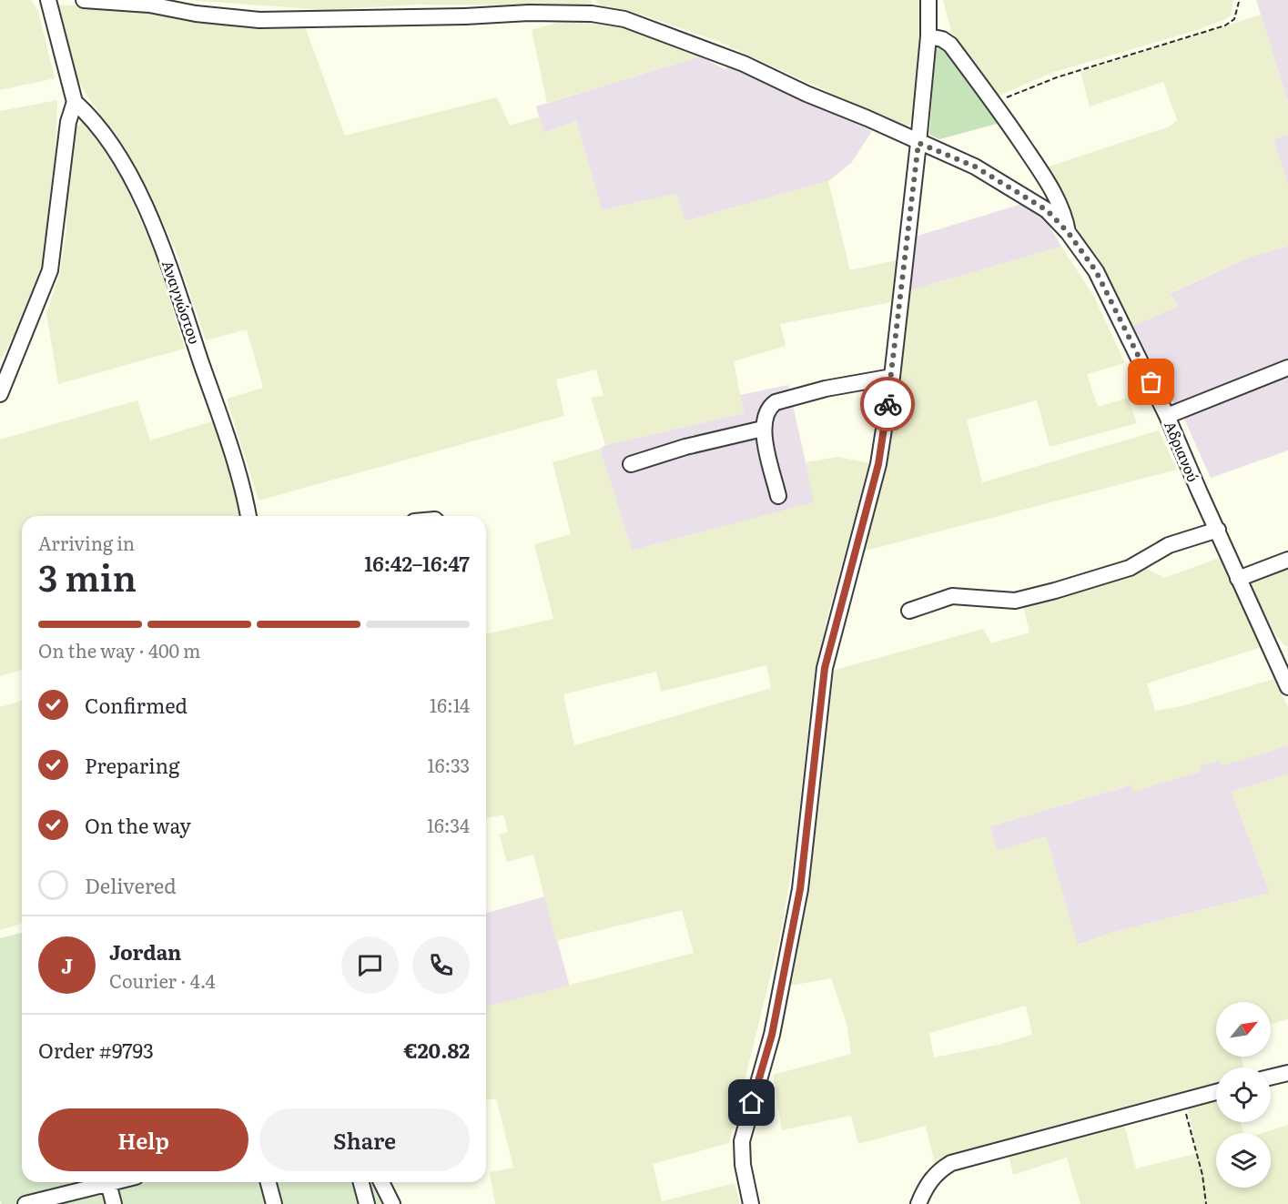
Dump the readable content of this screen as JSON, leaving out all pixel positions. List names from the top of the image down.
{
  "streets": {
    "street": ["Αναγνώστου", "Αδριανού"]
  },
  "north": "top right",
  "page": {
    "heading": ["3 min", "Arriving in", "16:42–16:47"],
    "panel": [
      "Jordan",
      "Courier · 4.4",
      "Order #9793",
      "€20.82"
    ],
    "bar": "On the way · 400 m",
    "list": [
      ["Confirmed", "16:14"],
      ["Preparing", "16:33"],
      ["On the way", "16:34"],
      "Delivered"
    ],
    "round": "J",
    "buttons": ["Help", "Share"]
  }
}
